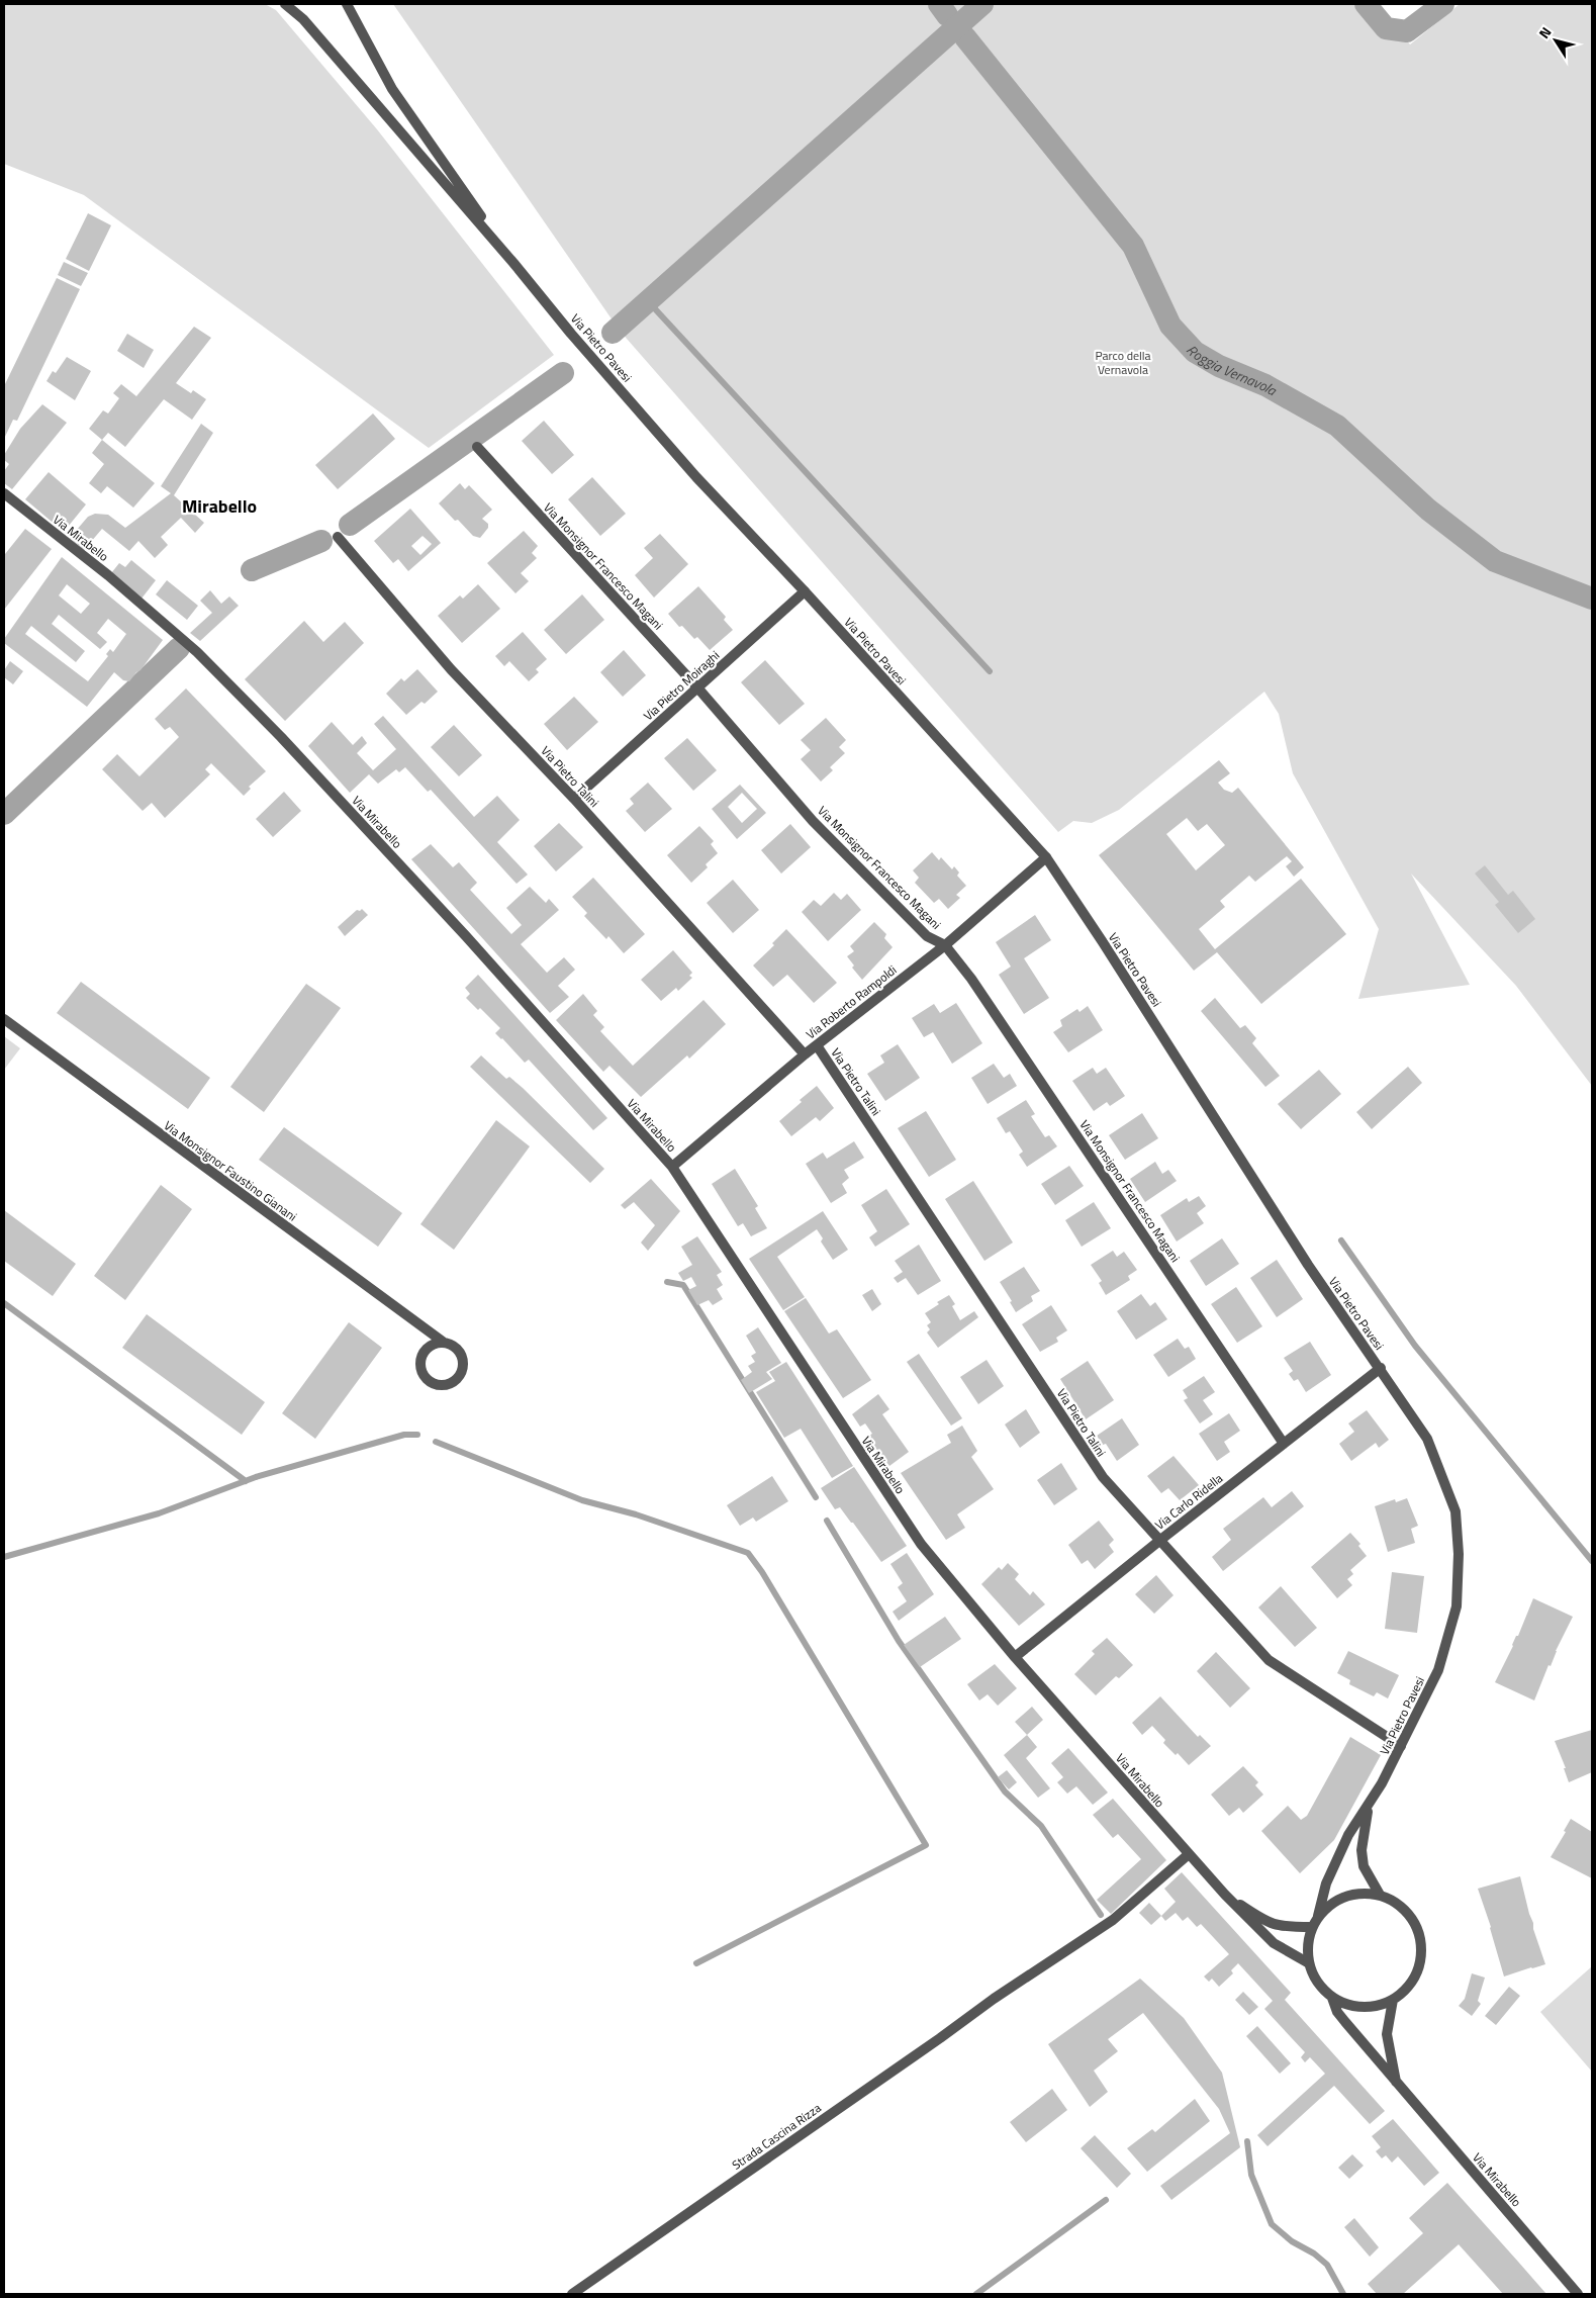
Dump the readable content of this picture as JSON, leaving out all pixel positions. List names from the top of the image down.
{
  "streets": {
    "street": [
      "Via Pietro Pavesi",
      "Via Mirabello",
      "Via Monsignor Francesco Magani",
      "Via Pietro Moiraghi",
      "Via Pietro Talini",
      "Via Roberto Rampoldi",
      "Via Monsignor Faustino Gianani",
      "Via Carlo Ridella",
      "Strada Cascina Rizza"
    ]
  },
  "crossings": [
    ["Via Pietro Pavesi", "Via Mirabello"],
    ["Via Pietro Pavesi", "Via Pietro Moiraghi"],
    ["Via Pietro Pavesi", "Via Pietro Talini"],
    ["Via Pietro Pavesi", "Via Roberto Rampoldi"],
    ["Via Pietro Pavesi", "Via Carlo Ridella"],
    ["Via Mirabello", "Via Roberto Rampoldi"],
    ["Via Mirabello", "Via Carlo Ridella"],
    ["Via Mirabello", "Strada Cascina Rizza"],
    ["Via Monsignor Francesco Magani", "Via Pietro Moiraghi"],
    ["Via Monsignor Francesco Magani", "Via Roberto Rampoldi"],
    ["Via Monsignor Francesco Magani", "Via Carlo Ridella"],
    ["Via Pietro Moiraghi", "Via Pietro Talini"],
    ["Via Pietro Talini", "Via Roberto Rampoldi"],
    ["Via Pietro Talini", "Via Carlo Ridella"]
  ],
  "districts": ["Mirabello"],
  "water": ["Roggia Vernavola"],
  "parks": ["Parco della Vernavola"],
  "north": "top left"
}
